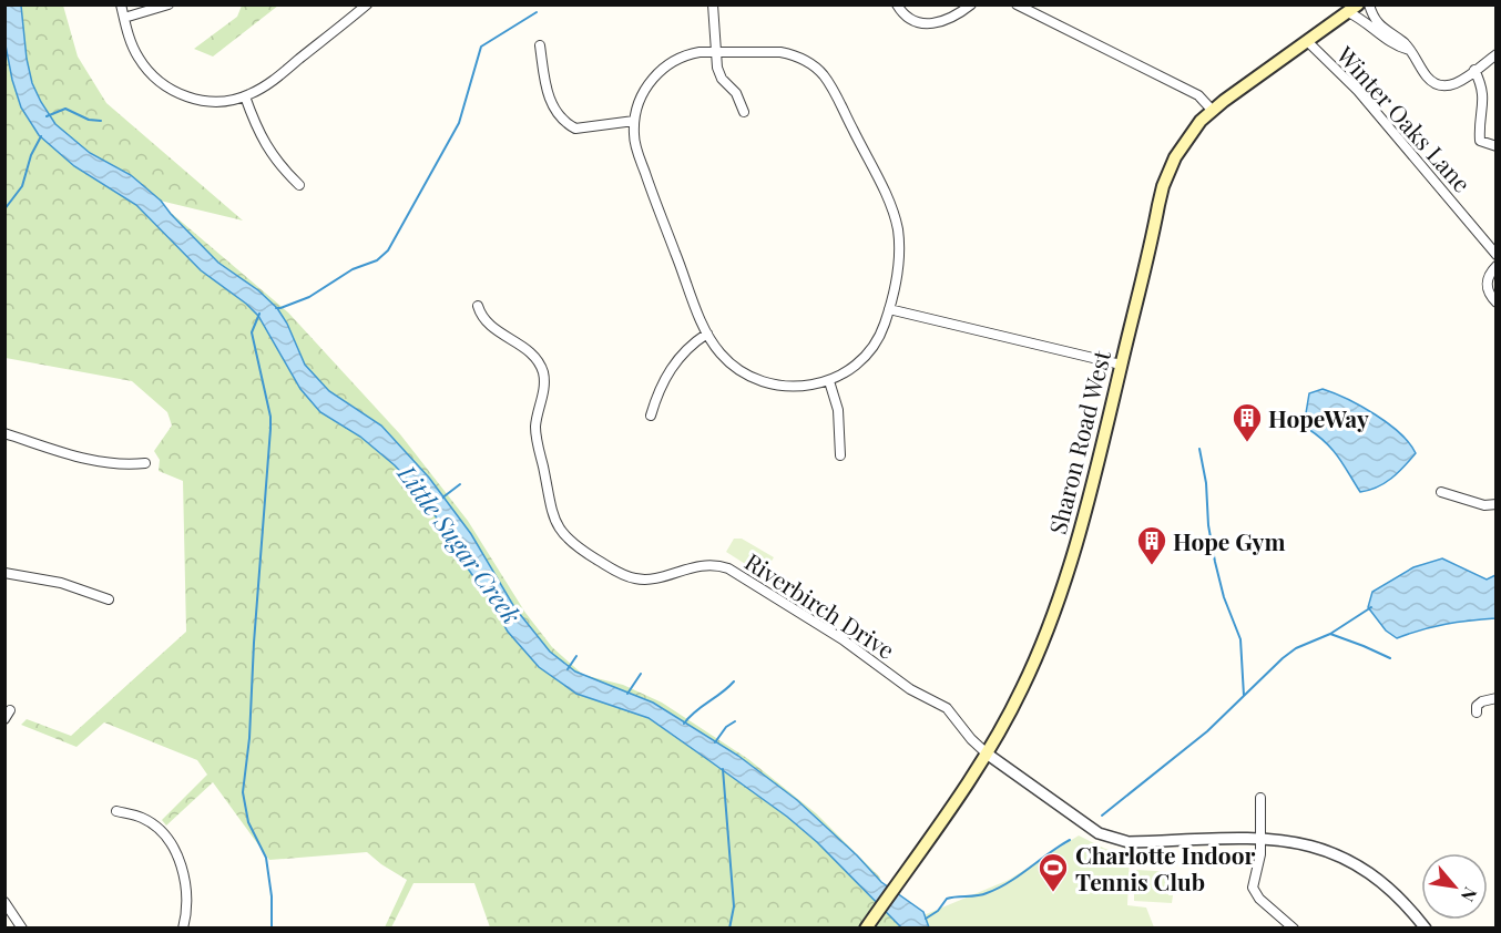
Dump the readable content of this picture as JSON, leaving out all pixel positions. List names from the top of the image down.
{
  "streets": {
    "main road": ["Sharon Road West"],
    "street": ["Winter Oaks Lane", "Riverbirch Drive"]
  },
  "crossings": [
    ["Winter Oaks Lane", "Sharon Road West"],
    ["Sharon Road West", "Riverbirch Drive"]
  ],
  "water": ["Little Sugar Creek"],
  "places": {
    "building": ["HopeWay", "Hope Gym"],
    "sports": ["Charlotte Indoor Tennis Club"]
  },
  "north": "bottom right"
}
